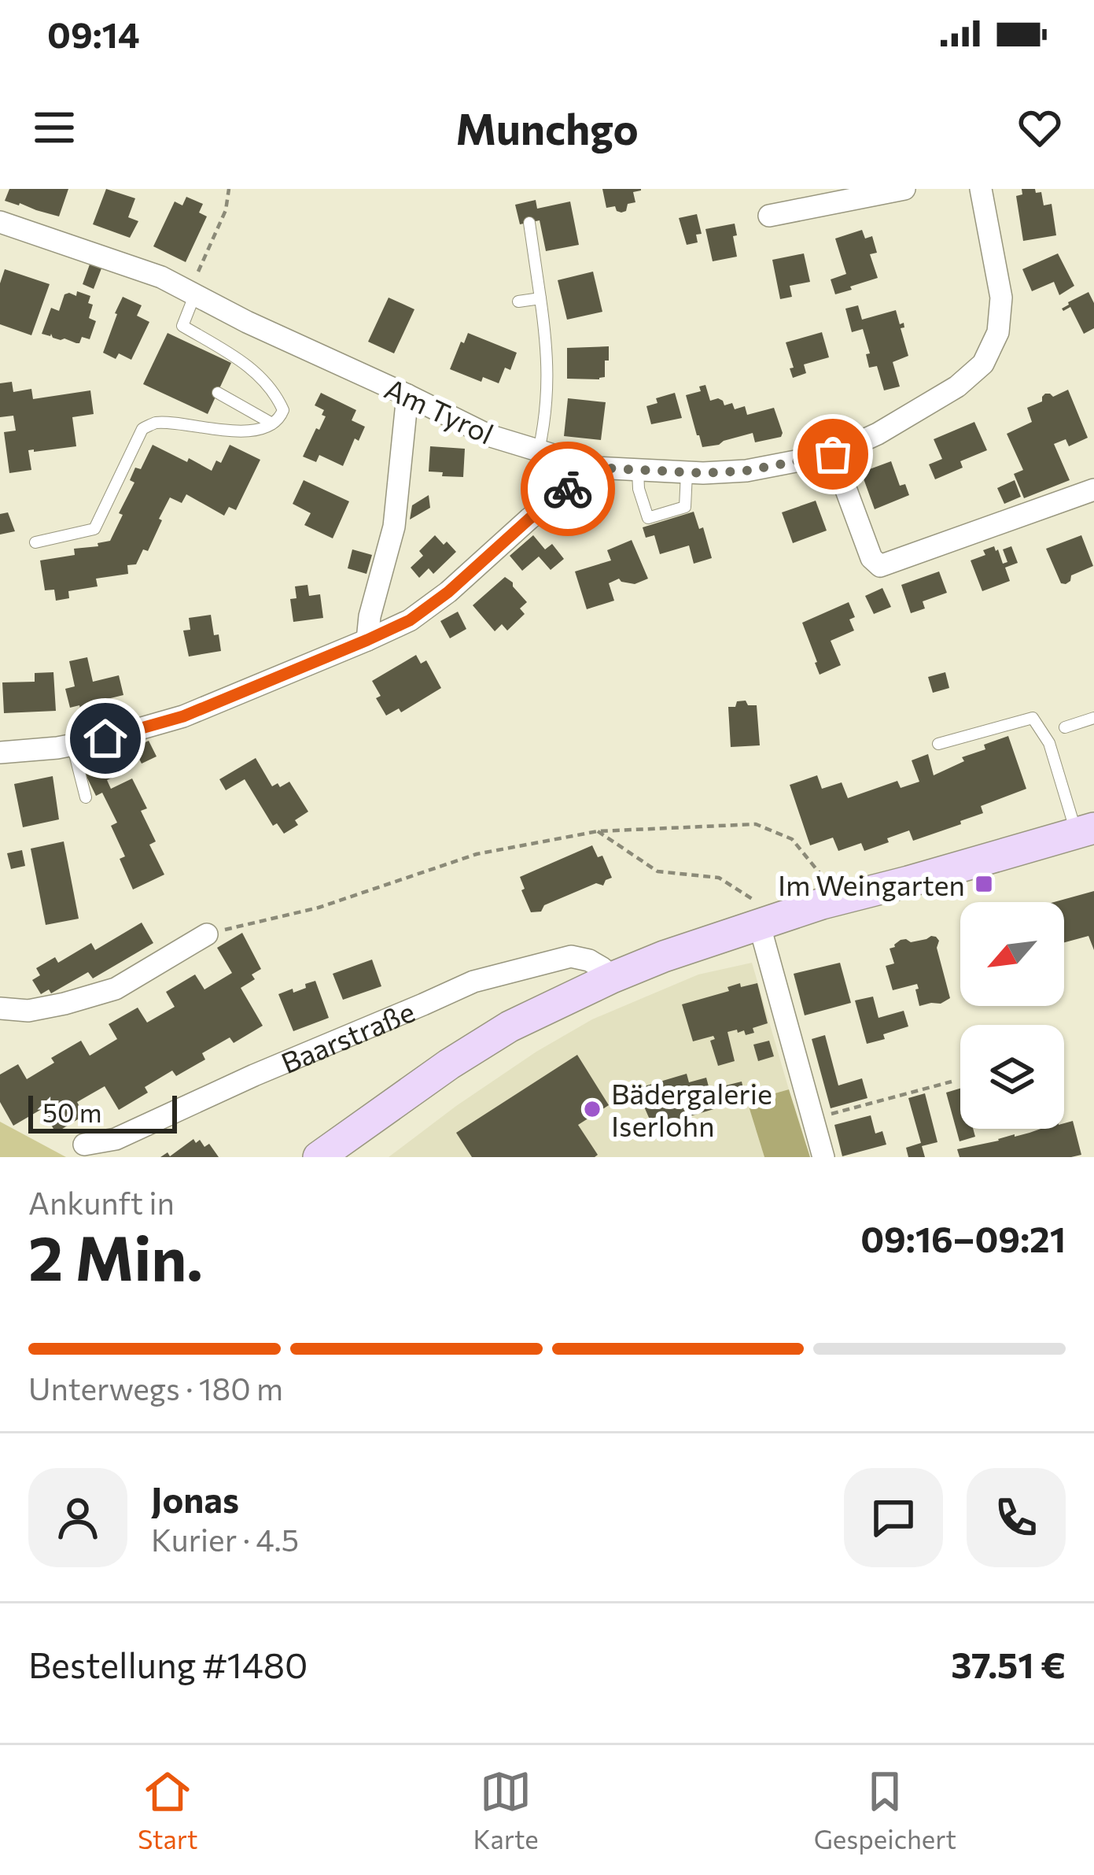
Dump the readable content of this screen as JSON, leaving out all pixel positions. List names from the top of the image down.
{
  "streets": {
    "street": ["Am Tyrol", "Baarstraße"]
  },
  "places": {
    "transit": ["Im Weingarten"],
    "other": ["Bädergalerie Iserlohn"]
  },
  "scale_bar": "50 m",
  "north": "bottom left",
  "page": {
    "status": "09:14",
    "header": "Munchgo",
    "scale": "50 m",
    "heading": ["2 Min.", "Ankunft in", "09:16–09:21"],
    "panel": [
      "Jonas",
      "Kurier · 4.5",
      "Bestellung #1480",
      "37.51 €"
    ],
    "bar": "Unterwegs · 180 m",
    "tabs": ["Start", "Karte", "Gespeichert"]
  }
}
